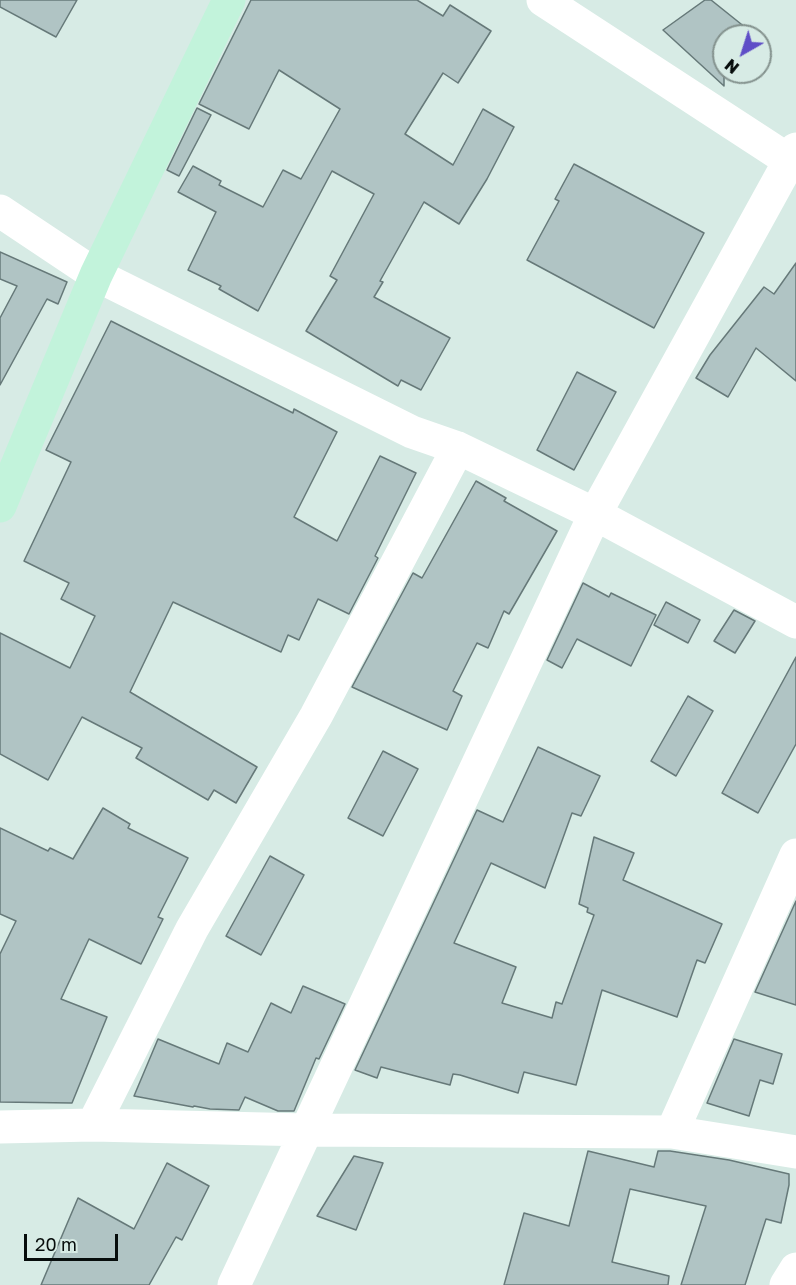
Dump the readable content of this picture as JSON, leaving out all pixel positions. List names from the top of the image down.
{
  "scale_bar": "20 m",
  "north": "bottom left"
}
